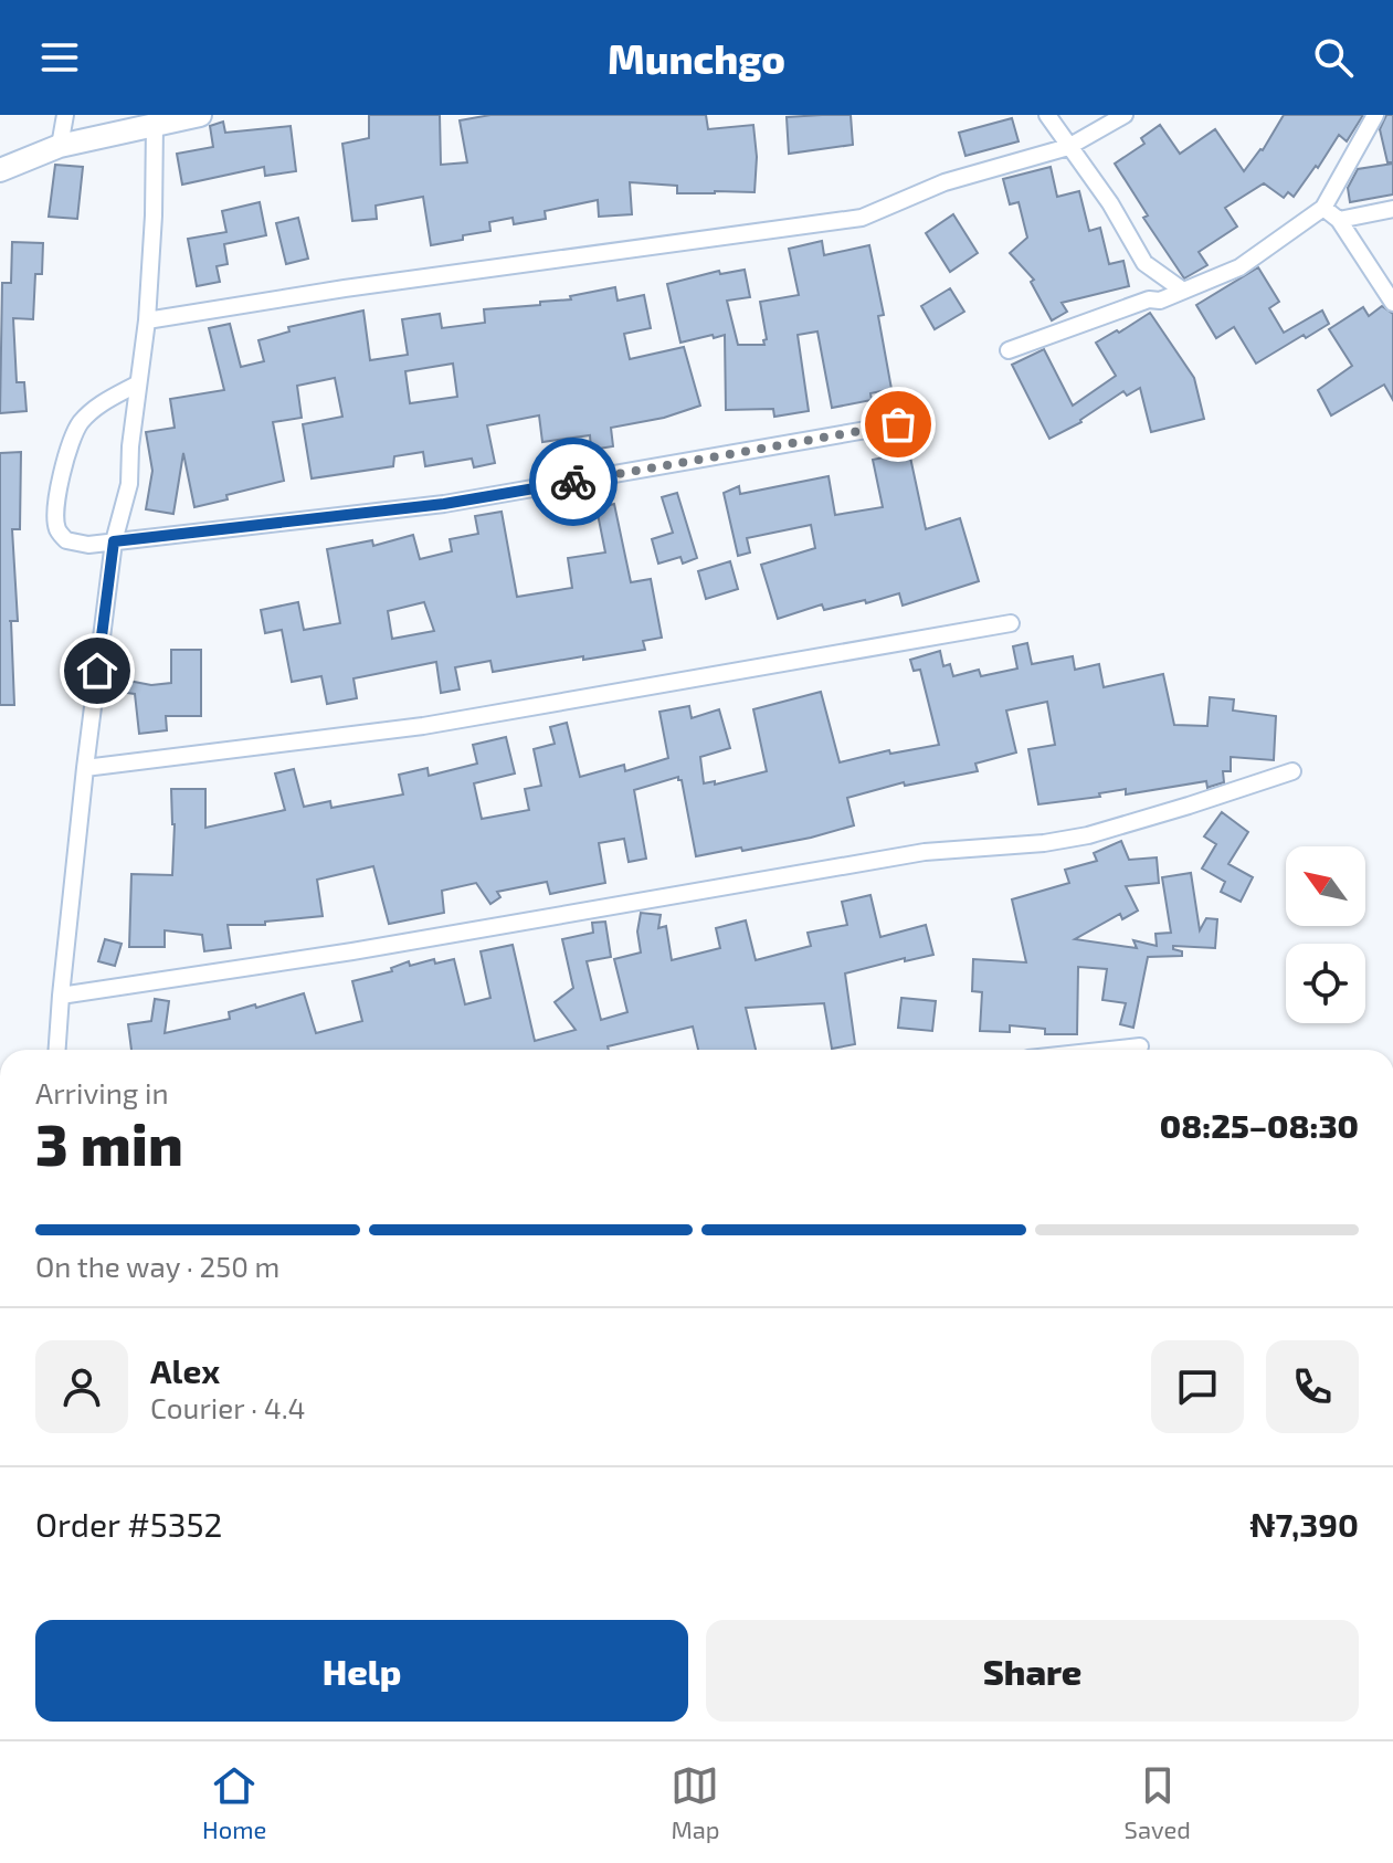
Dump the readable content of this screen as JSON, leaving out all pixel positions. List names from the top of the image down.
{
  "north": "top left",
  "page": {
    "header": "Munchgo",
    "heading": ["3 min", "Arriving in", "08:25–08:30"],
    "panel": [
      "Alex",
      "Courier · 4.4",
      "Order #5352",
      "₦7,390"
    ],
    "bar": "On the way · 250 m",
    "buttons": ["Help", "Share"],
    "tabs": ["Home", "Map", "Saved"]
  }
}
